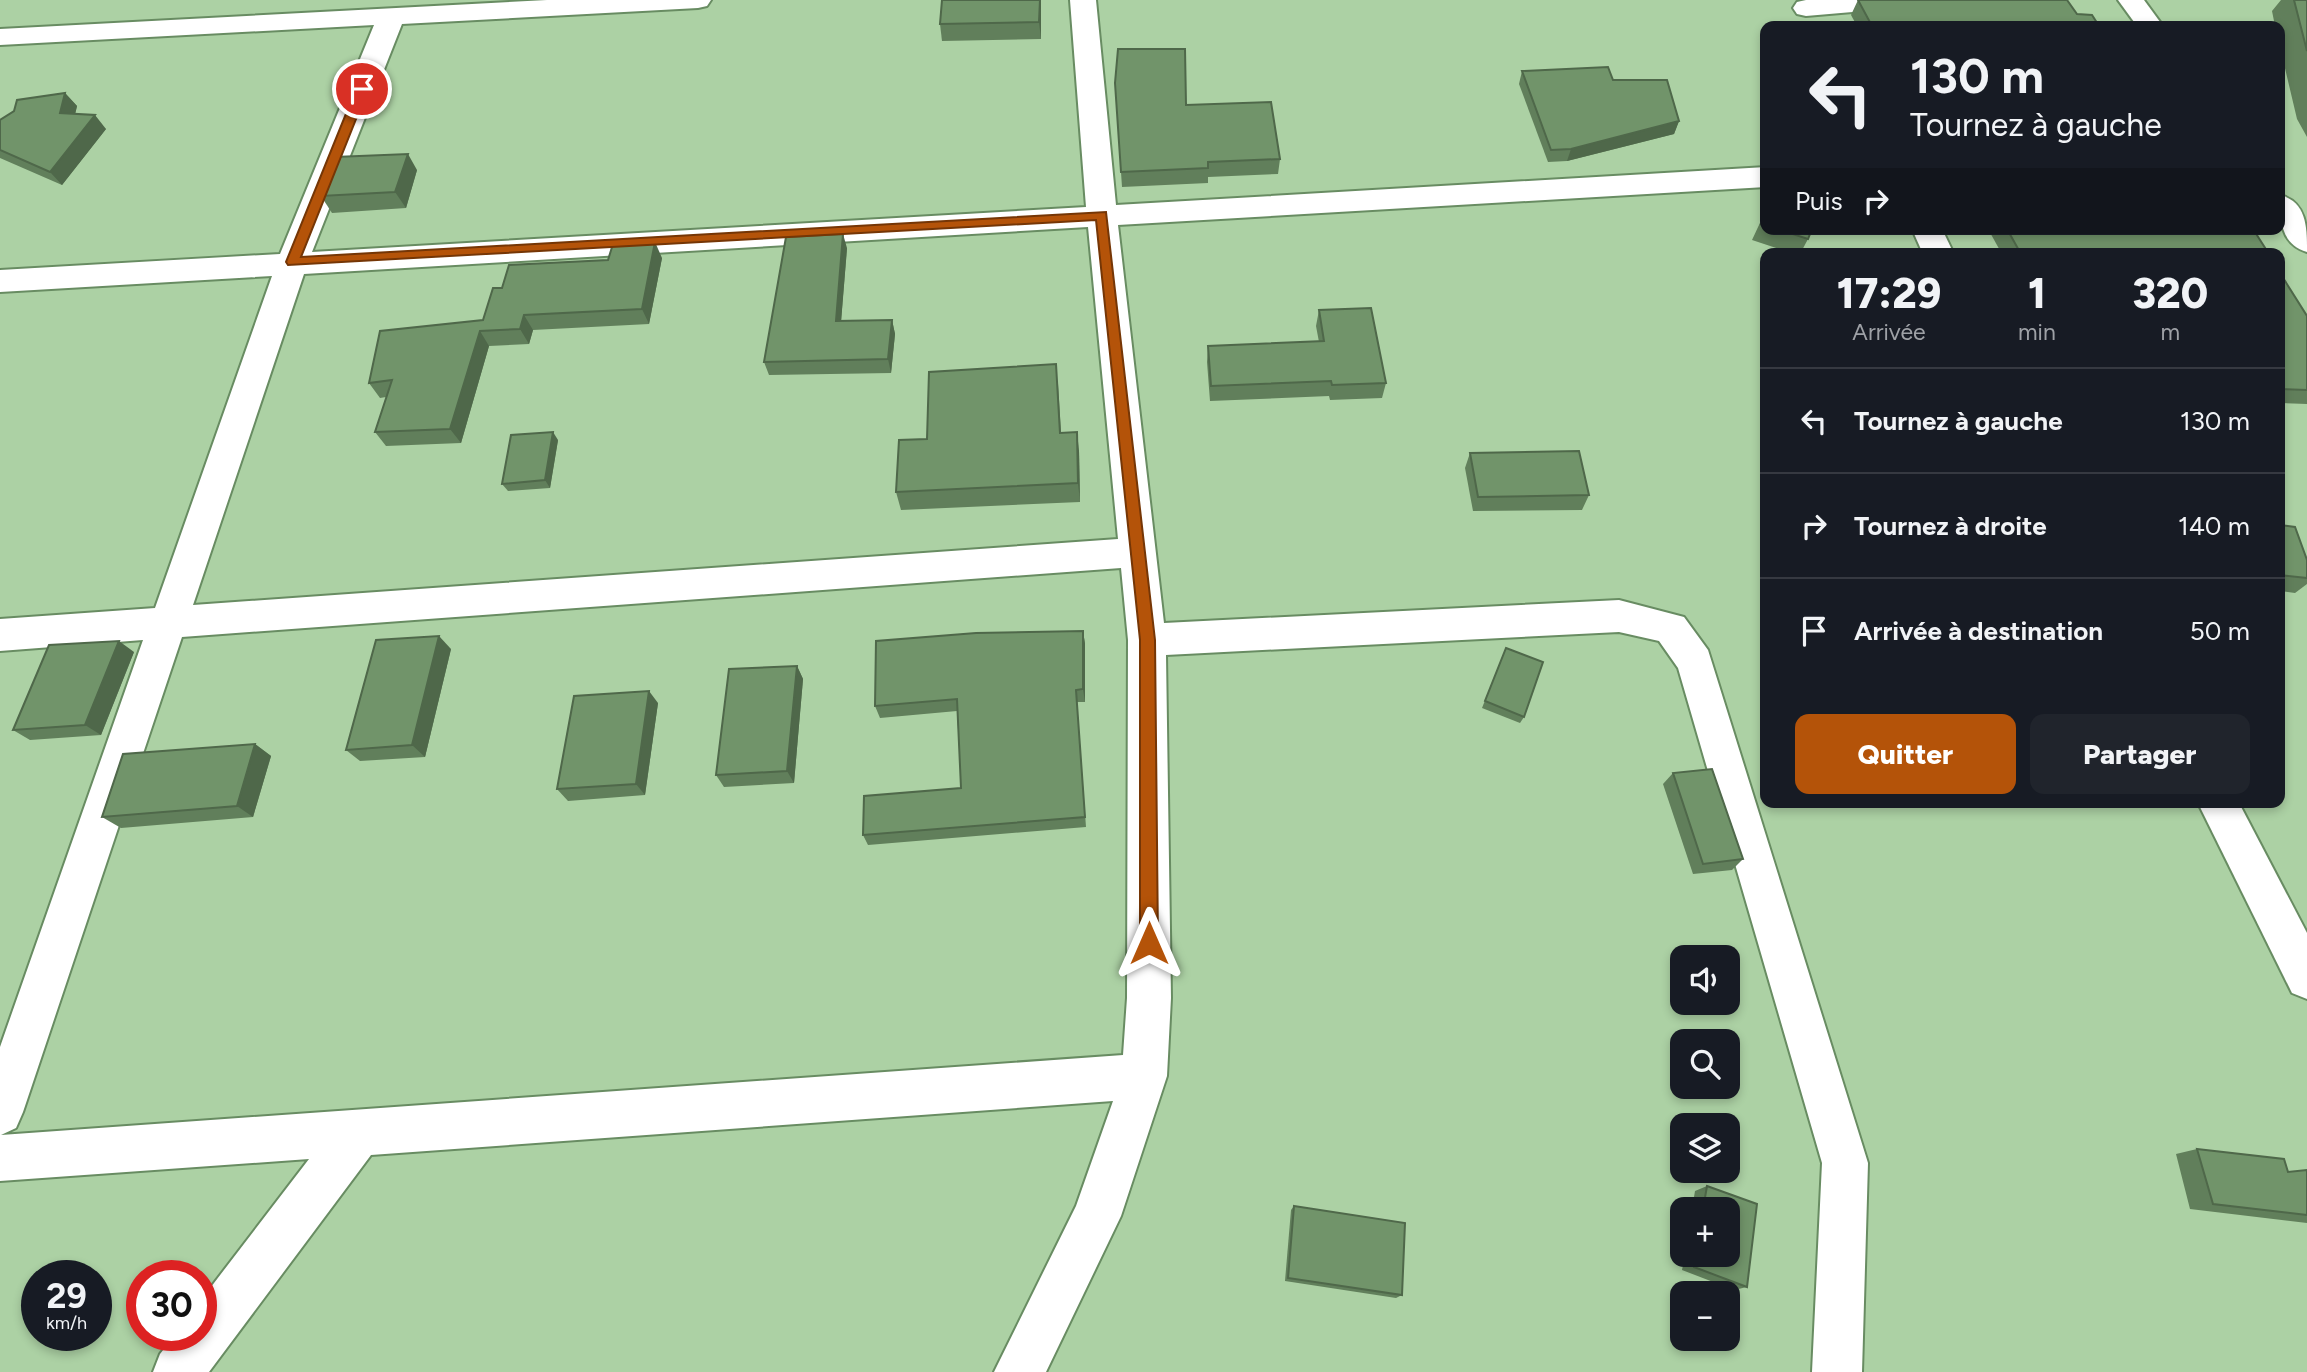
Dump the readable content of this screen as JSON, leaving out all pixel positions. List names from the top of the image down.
{
  "page": {
    "turn": ["130 m", "Tournez à gauche"],
    "then": "Puis",
    "eta": [
      "17:29",
      "Arrivée",
      "1",
      "min",
      "320",
      "m"
    ],
    "list": [
      {
        "name": "Tournez à gauche",
        "value": "130 m"
      },
      {
        "name": "Tournez à droite",
        "value": "140 m"
      },
      {
        "name": "Arrivée à destination",
        "value": "50 m"
      }
    ],
    "buttons": ["Quitter", "Partager"],
    "map_buttons": ["+", "−"],
    "speed": "29 km/h",
    "limit": "30"
  }
}
